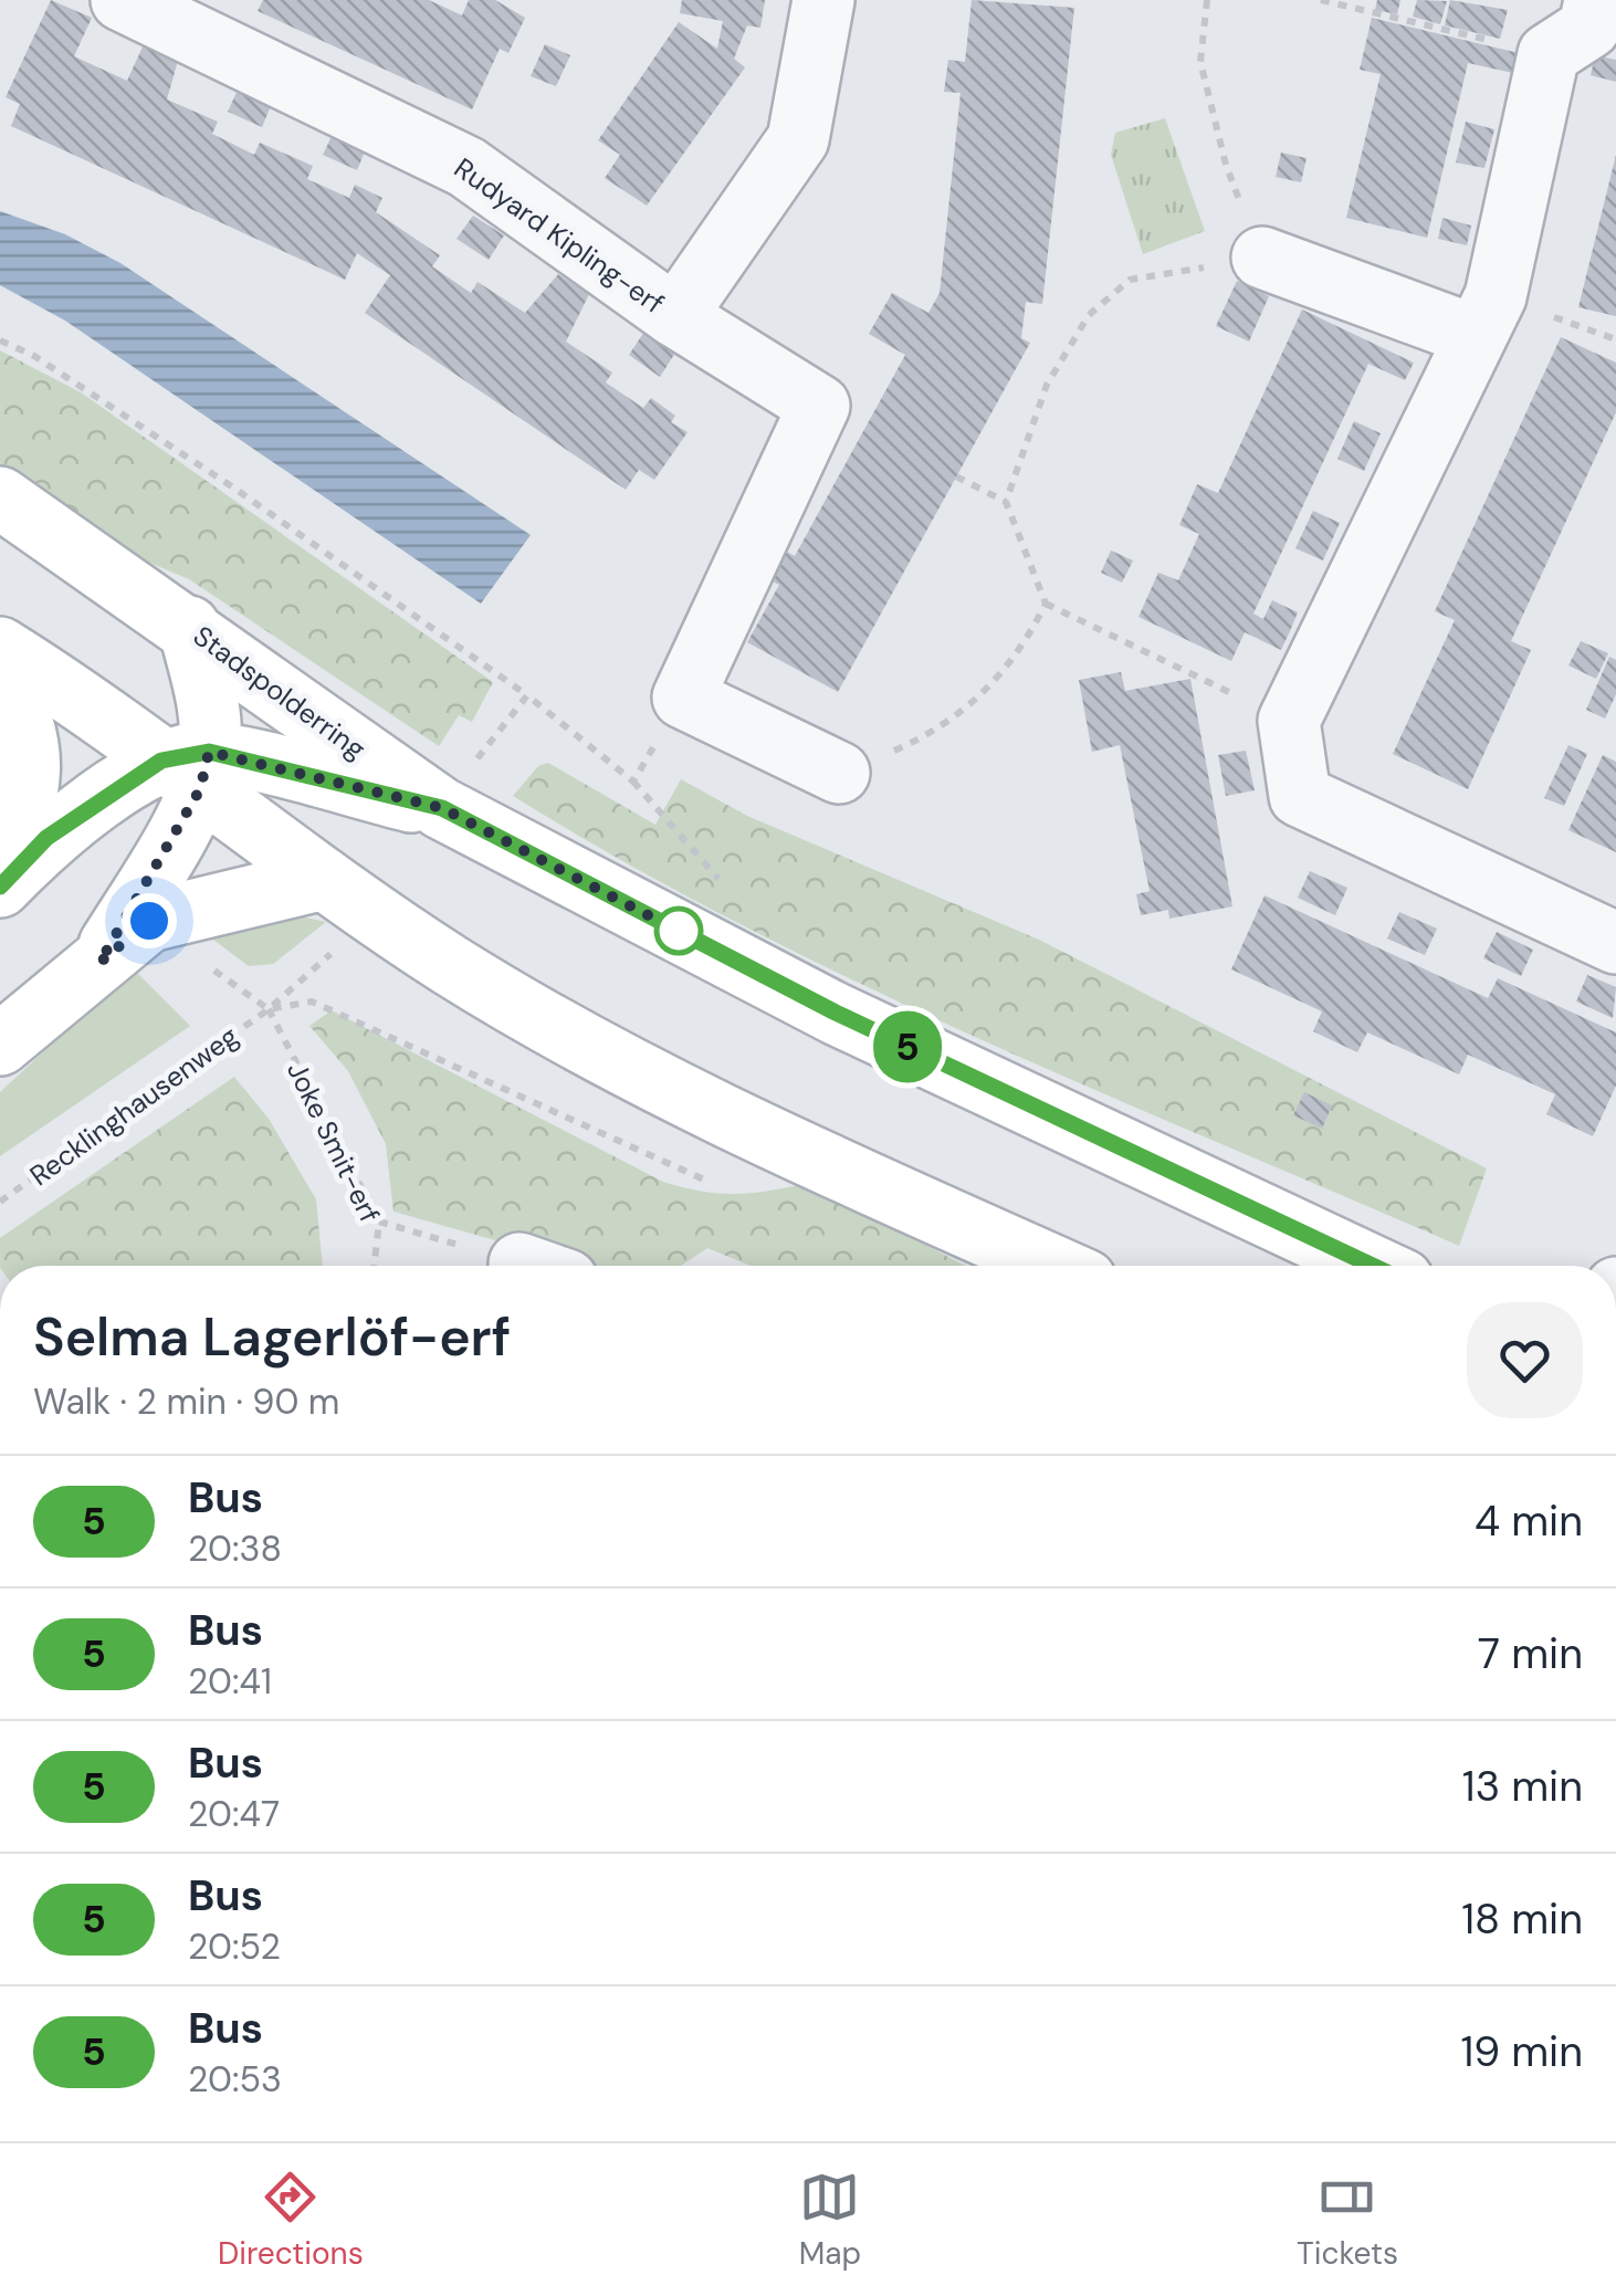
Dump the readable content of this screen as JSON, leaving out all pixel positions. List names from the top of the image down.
{
  "streets": {
    "street": ["Rudyard Kipling-erf", "Stadspolderring"],
    "path": ["Recklinghausenweg", "Joke Smit-erf"]
  },
  "crossings": [
    ["Recklinghausenweg", "Joke Smit-erf"]
  ],
  "lines": ["bus line 5"],
  "page": {
    "on_map": "5",
    "heading": ["Selma Lagerlöf-erf", "Walk · 2 min · 90 m"],
    "list": [
      {
        "mark": "5",
        "name": "Bus",
        "note": "20:38",
        "value": "4 min"
      },
      {
        "mark": "5",
        "name": "Bus",
        "note": "20:41",
        "value": "7 min"
      },
      {
        "mark": "5",
        "name": "Bus",
        "note": "20:47",
        "value": "13 min"
      },
      {
        "mark": "5",
        "name": "Bus",
        "note": "20:52",
        "value": "18 min"
      },
      {
        "mark": "5",
        "name": "Bus",
        "note": "20:53",
        "value": "19 min"
      }
    ],
    "tabs": ["Directions", "Map", "Tickets"]
  }
}
